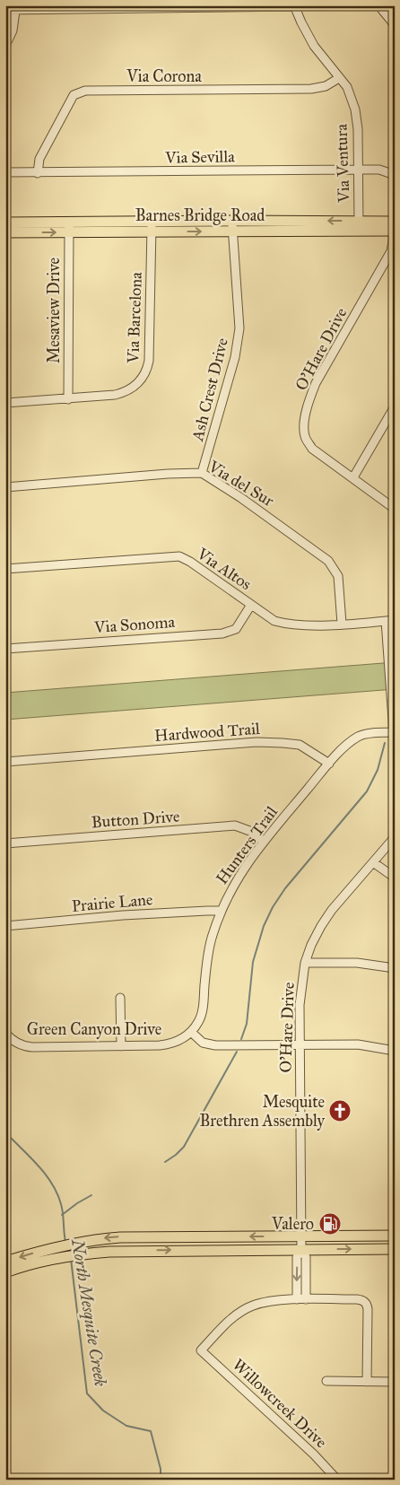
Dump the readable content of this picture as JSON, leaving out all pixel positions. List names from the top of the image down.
{
  "streets": {
    "main road": ["Barnes Bridge Road"],
    "street": [
      "Via Corona",
      "Via Sevilla",
      "Via Ventura",
      "Mesaview Drive",
      "Via Barcelona",
      "O'Hare Drive",
      "Ash Crest Drive",
      "Via del Sur",
      "Via Altos",
      "Via Sonoma",
      "Hardwood Trail",
      "Button Drive",
      "Hunters Trail",
      "Prairie Lane",
      "Green Canyon Drive",
      "Willowcreek Drive"
    ]
  },
  "crossings": [
    ["Via Corona", "Via Sevilla"],
    ["Via Corona", "Via Ventura"],
    ["Via Sevilla", "Via Ventura"],
    ["Via Ventura", "Barnes Bridge Road"],
    ["Barnes Bridge Road", "Mesaview Drive"],
    ["Barnes Bridge Road", "Via Barcelona"],
    ["Barnes Bridge Road", "O'Hare Drive"],
    ["Barnes Bridge Road", "Ash Crest Drive"],
    ["Mesaview Drive", "Via Barcelona"],
    ["Ash Crest Drive", "Via del Sur"],
    ["Via del Sur", "Via Altos"],
    ["Via Altos", "Via Sonoma"],
    ["Hardwood Trail", "Hunters Trail"],
    ["Button Drive", "Hunters Trail"],
    ["Hunters Trail", "Prairie Lane"],
    ["Hunters Trail", "Green Canyon Drive"]
  ],
  "water": ["North Mesquite Creek"],
  "places": {
    "church": ["Mesquite Brethren Assembly"],
    "fuel station": ["Valero"]
  }
}
